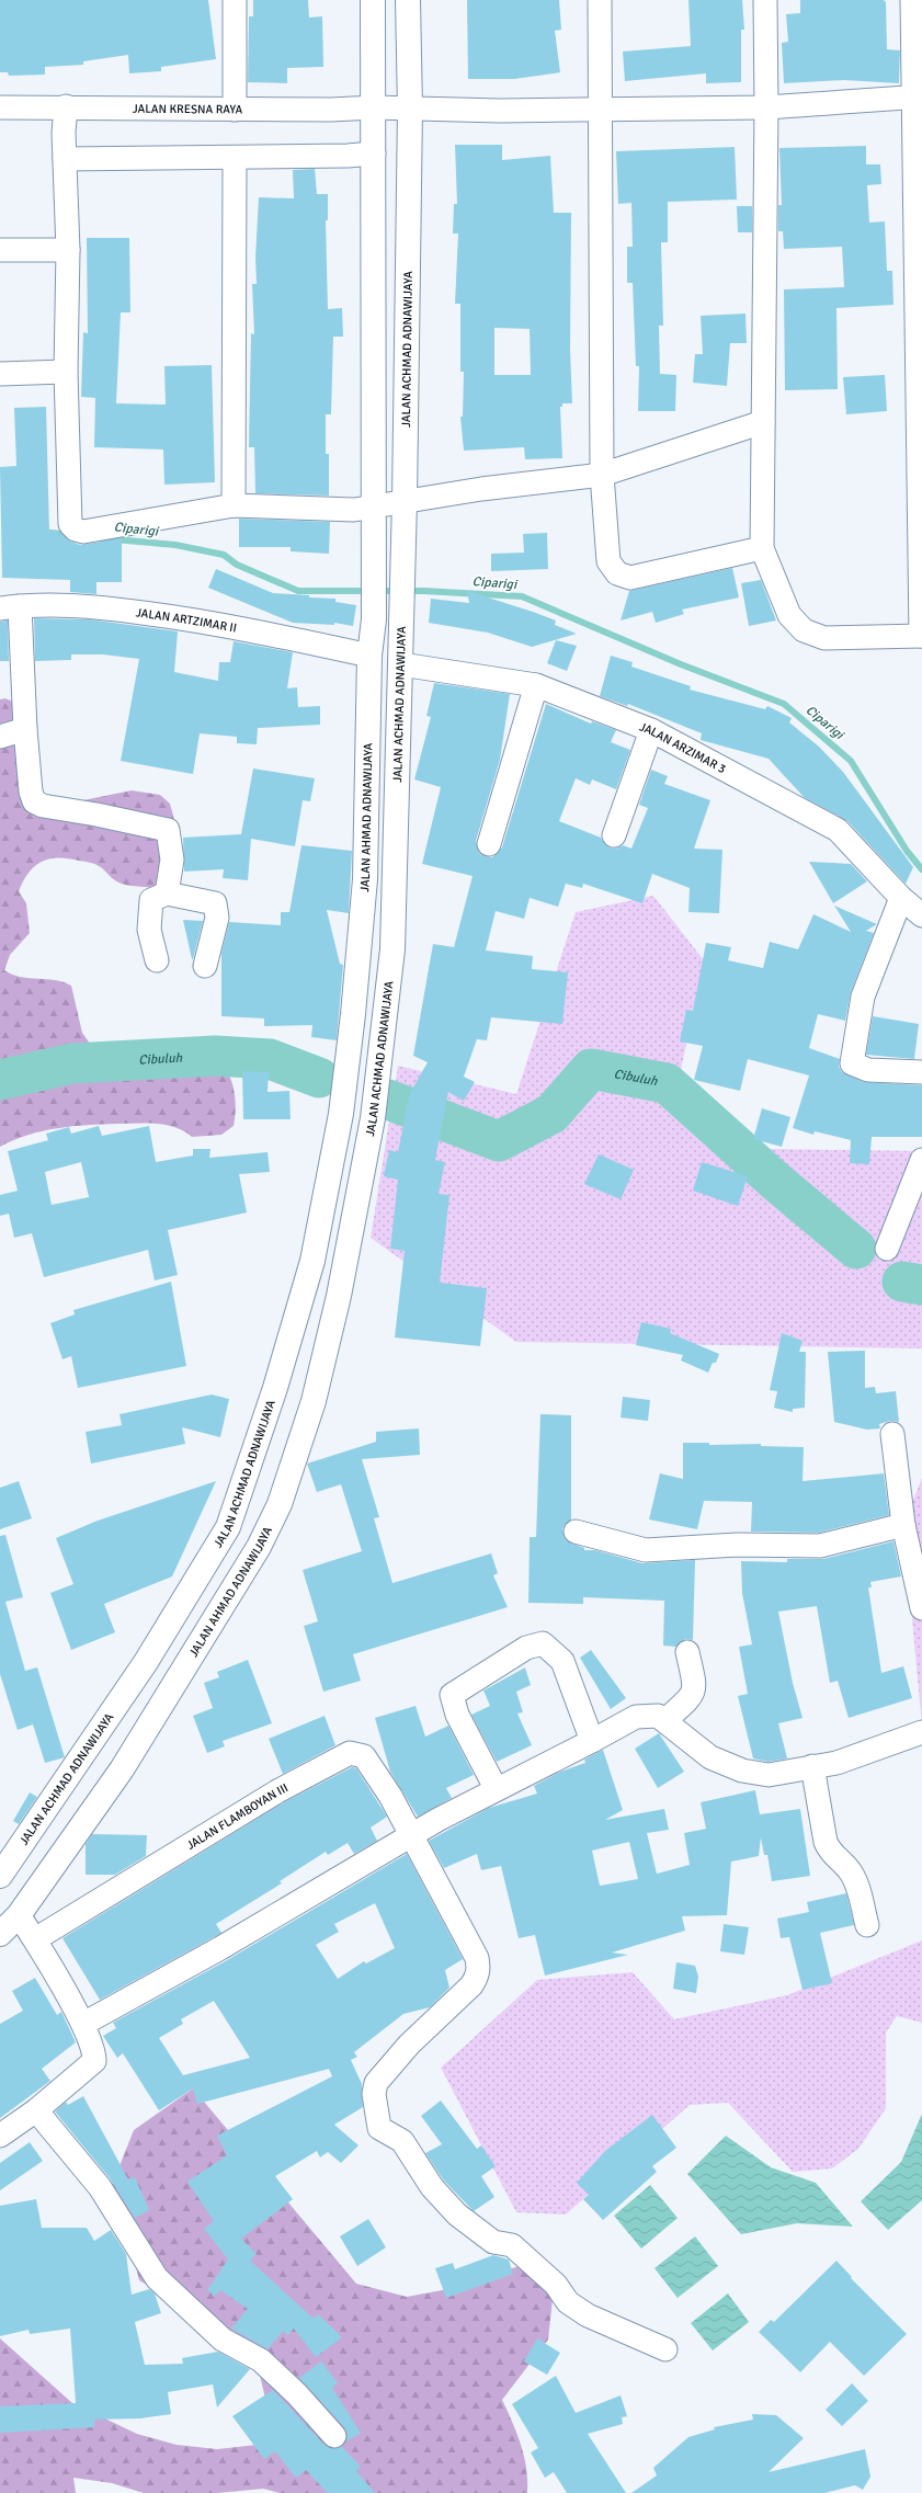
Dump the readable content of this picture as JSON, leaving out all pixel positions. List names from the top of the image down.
{
  "streets": {
    "main road": ["JALAN ACHMAD ADNAWIJAYA", "JALAN AHMAD ADNAWIJAYA"],
    "street": [
      "JALAN KRESNA RAYA",
      "JALAN ARTZIMAR II",
      "JALAN ARZIMAR 3",
      "JALAN FLAMBOYAN III"
    ]
  },
  "crossings": [
    ["JALAN KRESNA RAYA", "JALAN ACHMAD ADNAWIJAYA"],
    ["JALAN ACHMAD ADNAWIJAYA", "JALAN ARZIMAR 3"],
    ["JALAN ACHMAD ADNAWIJAYA", "JALAN AHMAD ADNAWIJAYA"],
    ["JALAN ARTZIMAR II", "JALAN AHMAD ADNAWIJAYA"]
  ],
  "water": ["Ciparigi", "Cibuluh"]
}
